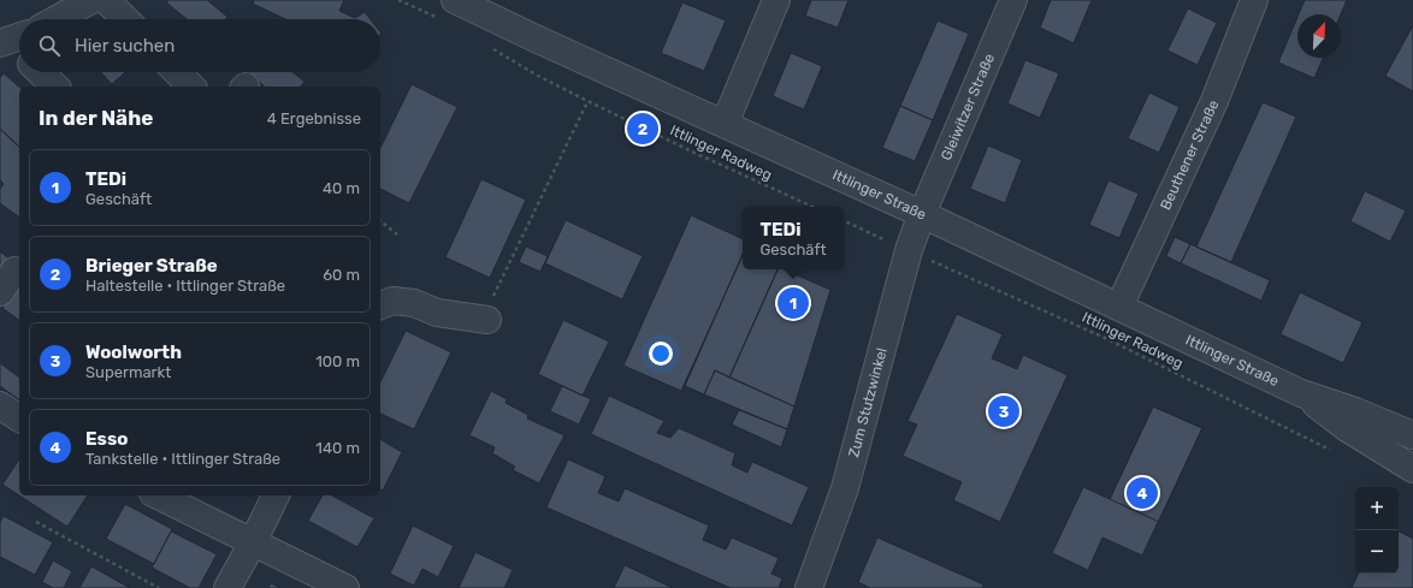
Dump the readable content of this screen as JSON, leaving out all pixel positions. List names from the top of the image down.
{
  "streets": {
    "street": [
      "Gleiwitzer Straße",
      "Beuthener Straße",
      "Ittlinger Straße",
      "Zum Stutzwinkel"
    ],
    "path": ["Ittlinger Radweg"]
  },
  "crossings": [
    ["Gleiwitzer Straße", "Ittlinger Straße"],
    ["Gleiwitzer Straße", "Zum Stutzwinkel"],
    ["Ittlinger Radweg", "Zum Stutzwinkel"],
    ["Beuthener Straße", "Ittlinger Straße"],
    ["Ittlinger Straße", "Zum Stutzwinkel"]
  ],
  "north": "top right",
  "page": {
    "search": "Hier suchen",
    "heading": ["In der Nähe", "4 Ergebnisse"],
    "pins": [
      "2",
      "1",
      "3",
      "4"
    ],
    "list": [
      {
        "mark": "1",
        "name": "TEDi",
        "note": "Geschäft",
        "value": "40 m"
      },
      {
        "mark": "2",
        "name": "Brieger Straße",
        "note": "Haltestelle · Ittlinger Straße",
        "value": "60 m"
      },
      {
        "mark": "3",
        "name": "Woolworth",
        "note": "Supermarkt",
        "value": "100 m"
      },
      {
        "mark": "4",
        "name": "Esso",
        "note": "Tankstelle · Ittlinger Straße",
        "value": "140 m"
      }
    ],
    "popup": ["TEDi", "Geschäft"],
    "map_buttons": ["+", "−"]
  }
}
